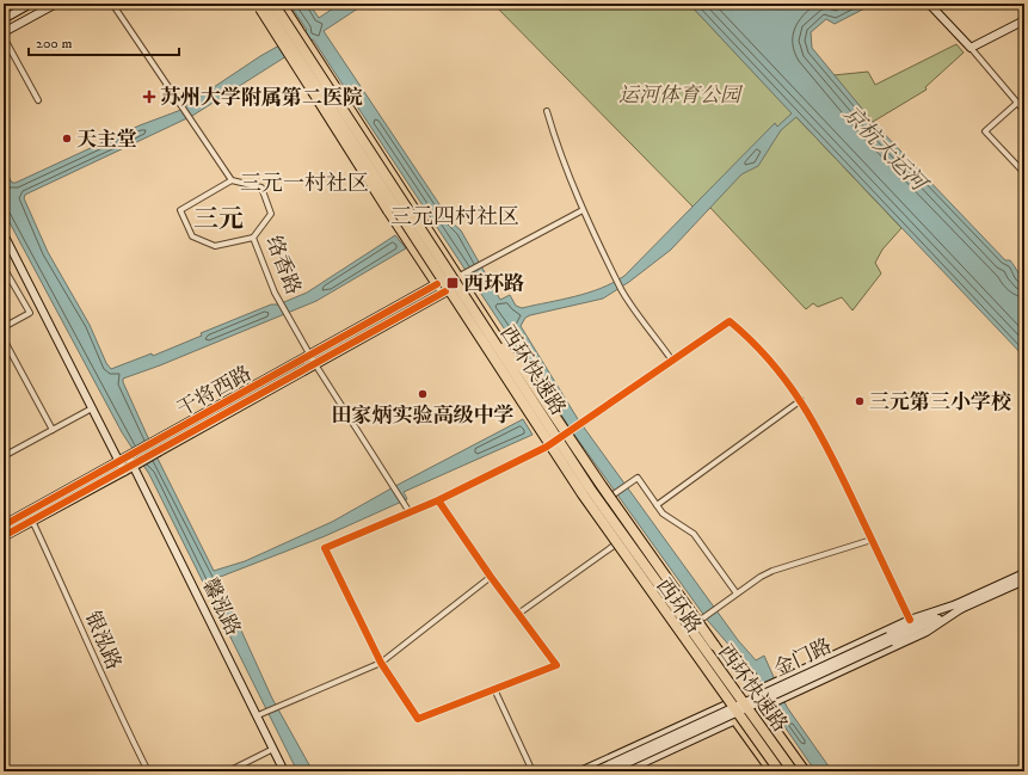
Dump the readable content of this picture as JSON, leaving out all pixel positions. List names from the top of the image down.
{
  "streets": {
    "highway": ["西环快速路"],
    "main road": [
      "干将西路",
      "西环路",
      "馨泓路",
      "金门路"
    ],
    "street": ["络香路", "银泓路"]
  },
  "crossings": [
    ["络香路", "干将西路"],
    ["干将西路", "西环路"],
    ["干将西路", "馨泓路"],
    ["干将西路", "银泓路"]
  ],
  "districts": ["三元一村社区", "三元四村社区", "三元"],
  "water": ["京杭大运河"],
  "parks": ["运河体育公园"],
  "places": {
    "health": ["苏州大学附属第二医院"],
    "other": ["天主堂", "田家炳实验高级中学", "三元第三小学校"],
    "transit": ["西环路"]
  },
  "scale_bar": "200 m"
}
